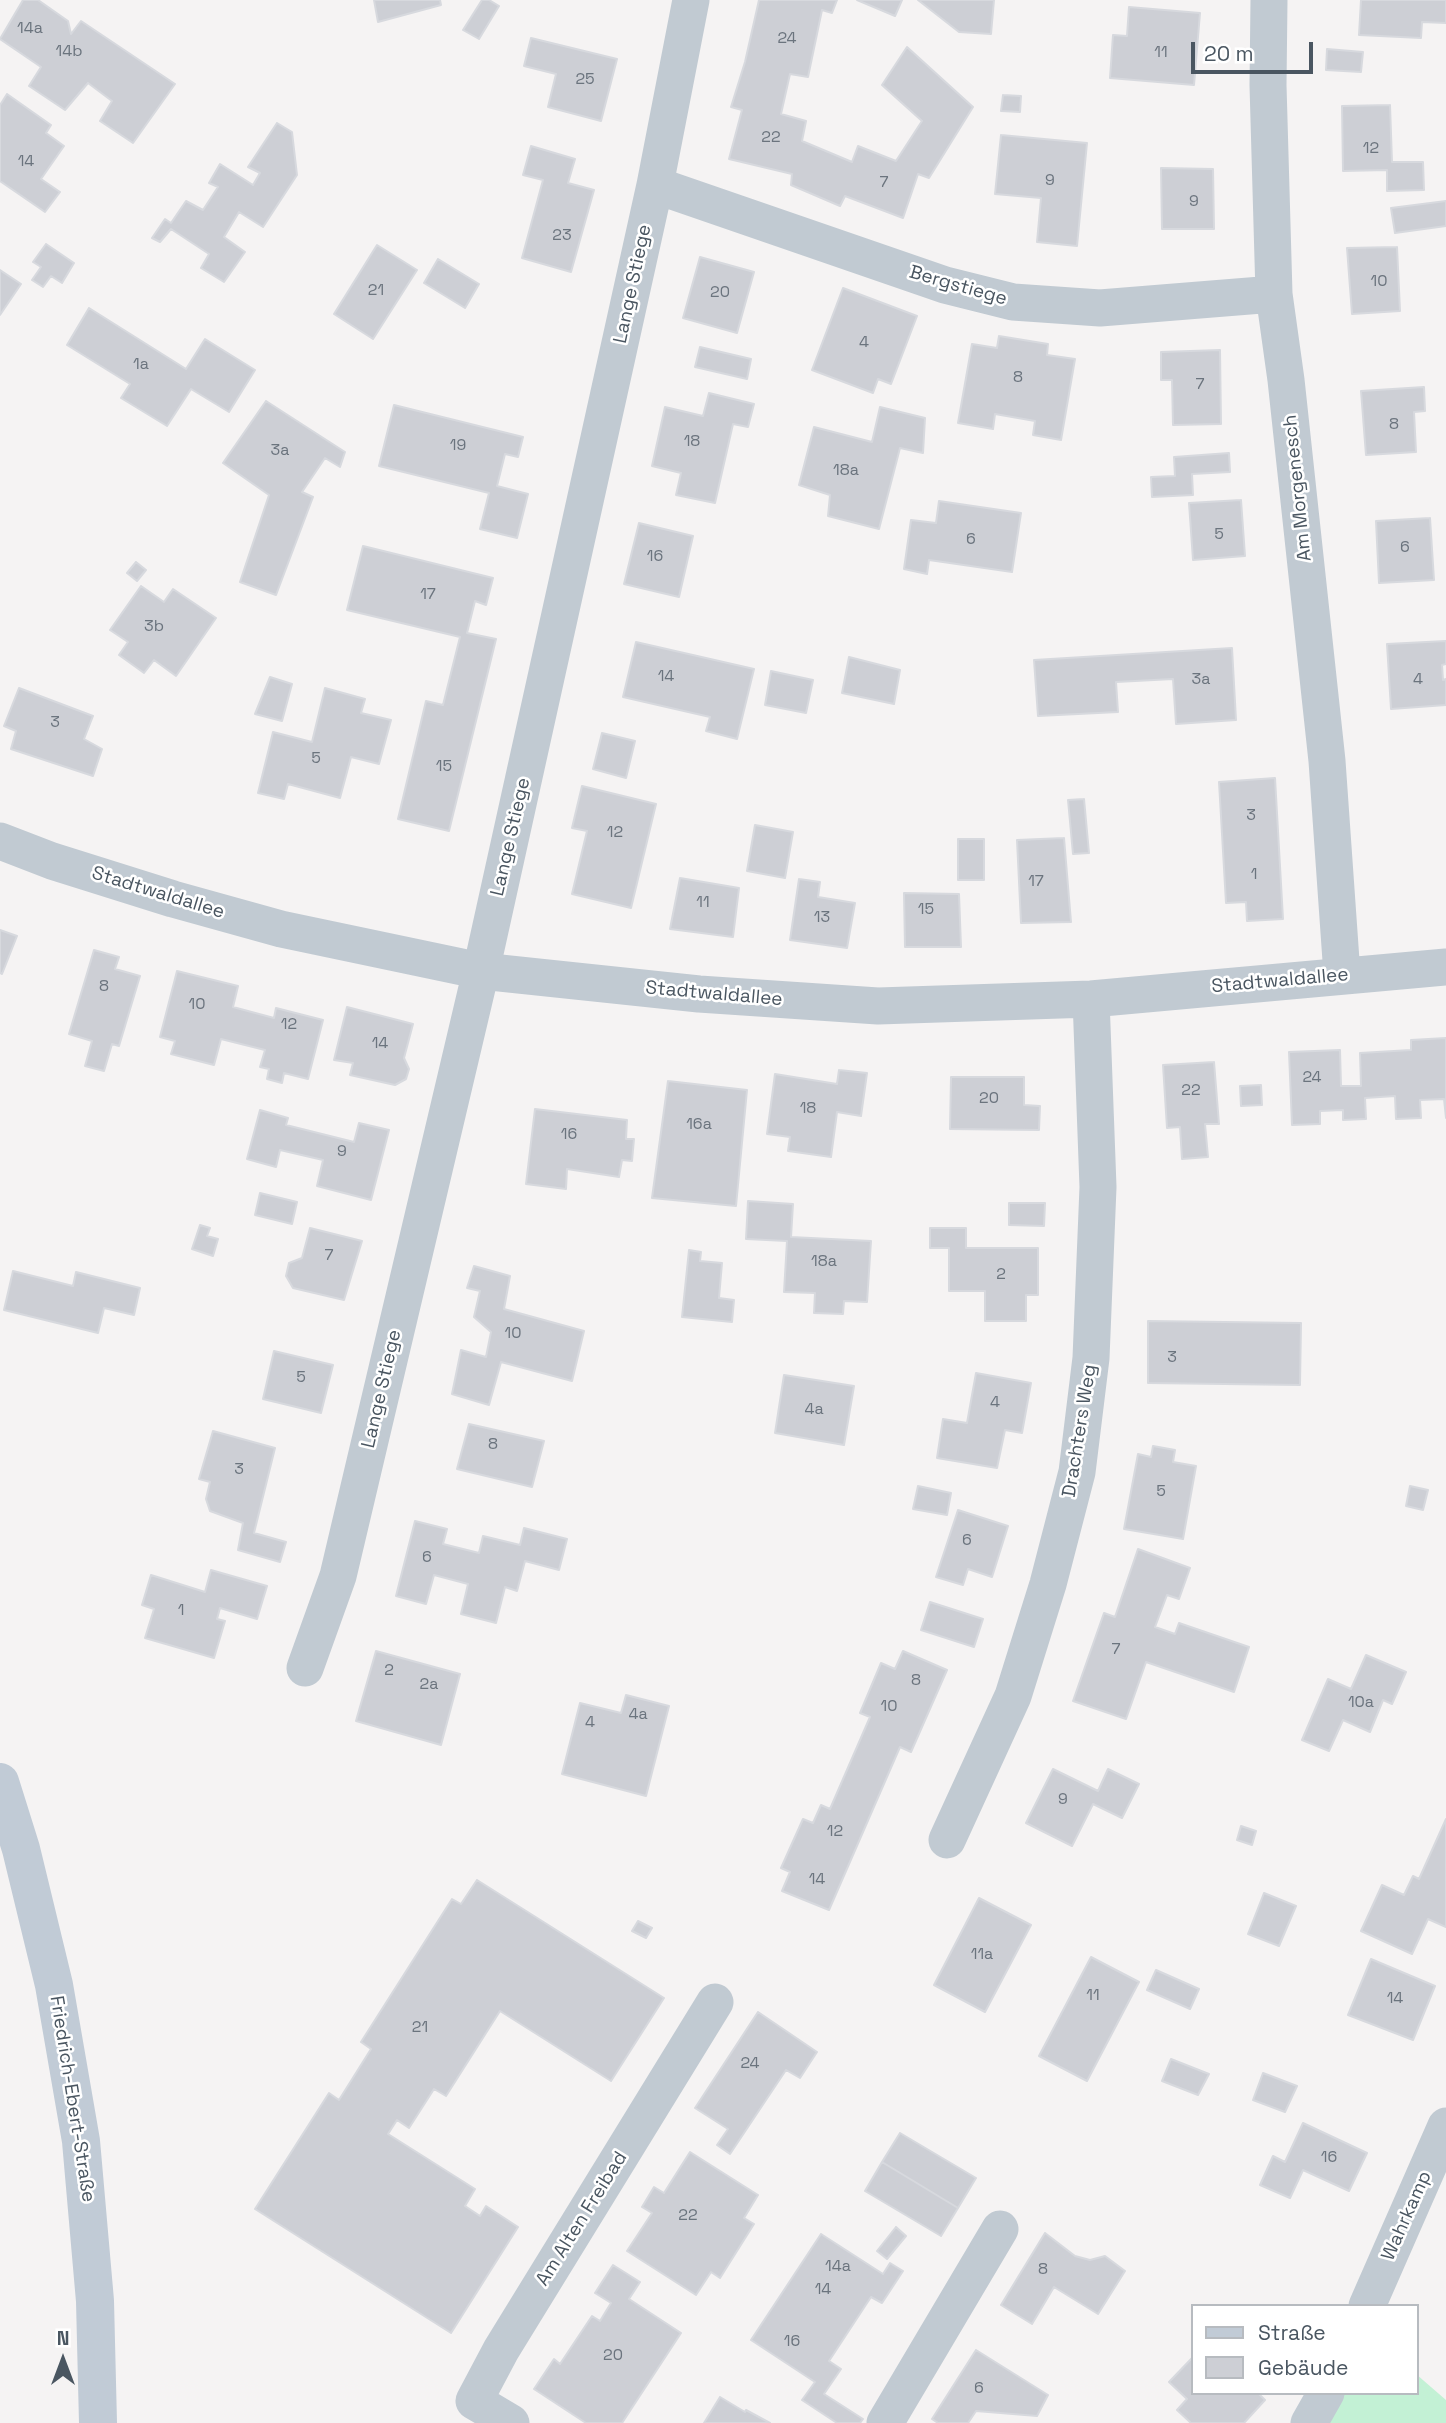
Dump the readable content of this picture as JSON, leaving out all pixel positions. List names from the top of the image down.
{
  "streets": {
    "street": [
      "Lange Stiege",
      "Bergstiege",
      "Am Morgenesch",
      "Stadtwaldallee",
      "Drachters Weg",
      "Friedrich-Ebert-Straße",
      "Wahrkamp",
      "Am Alten Freibad"
    ]
  },
  "crossings": [
    ["Lange Stiege", "Bergstiege"],
    ["Lange Stiege", "Stadtwaldallee"],
    ["Bergstiege", "Am Morgenesch"],
    ["Am Morgenesch", "Stadtwaldallee"],
    ["Stadtwaldallee", "Drachters Weg"]
  ],
  "house_numbers": [
    "14a",
    "24",
    "14b",
    "11",
    "25",
    "22",
    "12",
    "14",
    "9",
    "7",
    "9",
    "23",
    "10",
    "21",
    "20",
    "4",
    "1a",
    "8",
    "7",
    "8",
    "18",
    "19",
    "3a",
    "18a",
    "5",
    "6",
    "6",
    "16",
    "17",
    "3b",
    "14",
    "3a",
    "4",
    "3",
    "5",
    "15",
    "3",
    "12",
    "1",
    "17",
    "11",
    "15",
    "13",
    "8",
    "10",
    "12",
    "14",
    "24",
    "22",
    "20",
    "18",
    "16a",
    "16",
    "9",
    "7",
    "18a",
    "2",
    "10",
    "3",
    "5",
    "4",
    "4a",
    "8",
    "3",
    "5",
    "6",
    "6",
    "1",
    "7",
    "2",
    "8",
    "2a",
    "10a",
    "10",
    "4a",
    "4",
    "9",
    "12",
    "14",
    "11a",
    "11",
    "14",
    "21",
    "24",
    "16",
    "22",
    "14a",
    "8",
    "14",
    "16",
    "20",
    "6"
  ],
  "legend": ["Straße", "Gebäude"],
  "scale_bar": "20 m",
  "north": "top"
}
